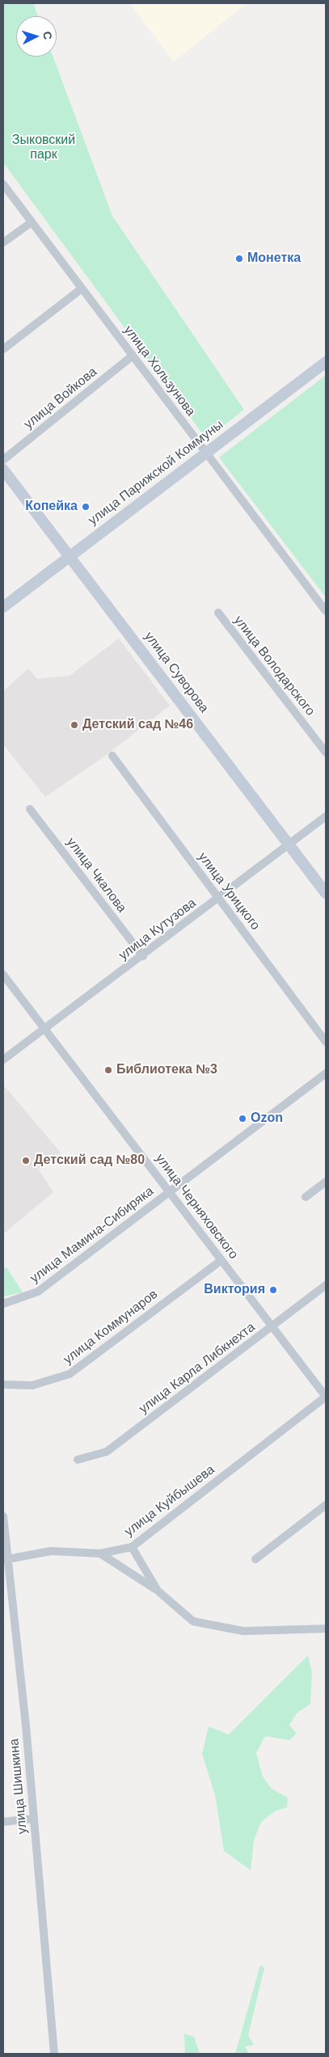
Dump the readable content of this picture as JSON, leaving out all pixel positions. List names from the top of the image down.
{
  "streets": {
    "street": [
      "улица Хользунова",
      "улица Войкова",
      "улица Парижской Коммуны",
      "улица Володарского",
      "улица Суворова",
      "улица Чкалова",
      "улица Урицкого",
      "улица Кутузова",
      "улица Черняховского",
      "улица Мамина-Сибиряка",
      "улица Коммунаров",
      "улица Карла Либкнехта",
      "улица Куйбышева",
      "улица Шишкина"
    ]
  },
  "crossings": [
    ["улица Хользунова", "улица Войкова"],
    ["улица Хользунова", "улица Парижской Коммуны"],
    ["улица Парижской Коммуны", "улица Суворова"],
    ["улица Суворова", "улица Кутузова"],
    ["улица Чкалова", "улица Кутузова"],
    ["улица Урицкого", "улица Кутузова"],
    ["улица Кутузова", "улица Черняховского"],
    ["улица Черняховского", "улица Мамина-Сибиряка"],
    ["улица Черняховского", "улица Коммунаров"],
    ["улица Черняховского", "улица Карла Либкнехта"],
    ["улица Черняховского", "улица Куйбышева"],
    ["улица Куйбышева", "улица Шишкина"]
  ],
  "parks": ["Зыковский парк"],
  "places": [
    "Монетка",
    "Копейка",
    "Детский сад №46",
    "Библиотека №3",
    "Ozon",
    "Детский сад №80",
    "Виктория"
  ],
  "north": "right"
}
